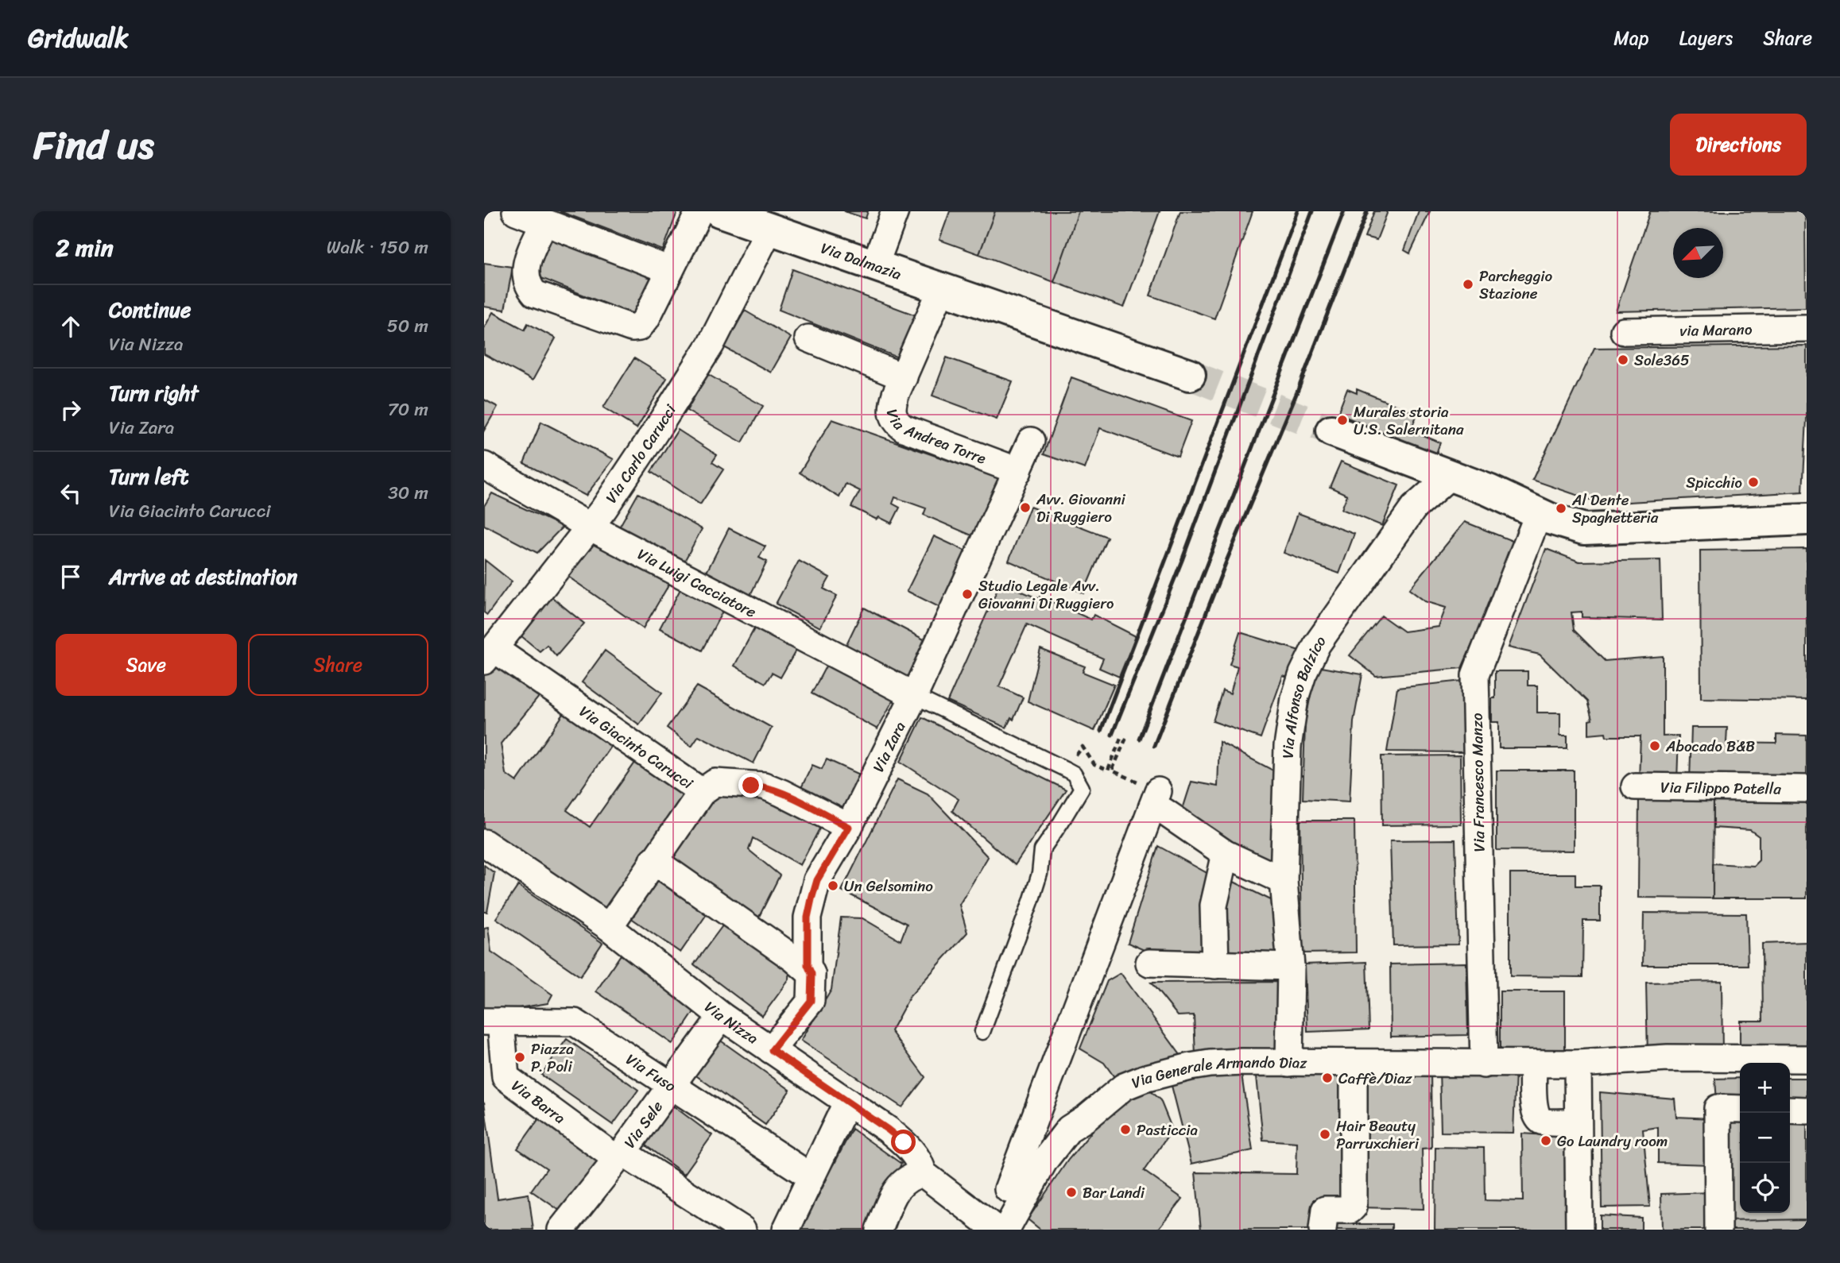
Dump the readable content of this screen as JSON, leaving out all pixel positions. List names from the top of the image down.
{
  "streets": {
    "main road": ["Via Dalmazia"],
    "street": [
      "via Marano",
      "Via Andrea Torre",
      "Via Carlo Carucci",
      "Via Luigi Cacciatore",
      "Via Alfonso Balzico",
      "Via Giacinto Carucci",
      "Via Zara",
      "Via Francesco Manzo",
      "Via Filippo Patella",
      "Via Nizza",
      "Via Fuso",
      "Via Generale Armando Diaz",
      "Via Barra",
      "Via Sele"
    ]
  },
  "crossings": [
    ["Via Dalmazia", "Via Andrea Torre"],
    ["Via Dalmazia", "Via Carlo Carucci"],
    ["Via Andrea Torre", "Via Zara"],
    ["Via Carlo Carucci", "Via Luigi Cacciatore"],
    ["Via Carlo Carucci", "Via Giacinto Carucci"],
    ["Via Luigi Cacciatore", "Via Zara"],
    ["Via Alfonso Balzico", "Via Generale Armando Diaz"],
    ["Via Giacinto Carucci", "Via Zara"],
    ["Via Zara", "Via Nizza"],
    ["Via Francesco Manzo", "Via Generale Armando Diaz"],
    ["Via Nizza", "Via Sele"],
    ["Via Fuso", "Via Barra"],
    ["Via Fuso", "Via Sele"],
    ["Via Barra", "Via Sele"]
  ],
  "places": [
    "Parcheggio Stazione",
    "Sole365",
    "Murales storia U.S. Salernitana",
    "Spicchio",
    "Avv. Giovanni Di Ruggiero",
    "Al Dente Spaghetteria",
    "Studio Legale Avv. Giovanni Di Ruggiero",
    "Abocado B&B",
    "Un Gelsomino",
    "Piazza P. Poli",
    "Caffè/Diaz",
    "Pasticcia",
    "Hair Beauty Parruxchieri",
    "Go Laundry room",
    "Bar Landi"
  ],
  "north": "bottom left",
  "page": {
    "header": "Gridwalk",
    "nav": ["Map", "Layers", "Share"],
    "title": "Find us",
    "buttons": [
      "Directions",
      ["Save", "Share"]
    ],
    "heading": ["2 min", "Walk · 150 m"],
    "list": [
      ["Continue", "Via Nizza", "50 m"],
      ["Turn right", "Via Zara", "70 m"],
      ["Turn left", "Via Giacinto Carucci", "30 m"],
      "Arrive at destination"
    ],
    "map_buttons": ["+", "−"]
  }
}
